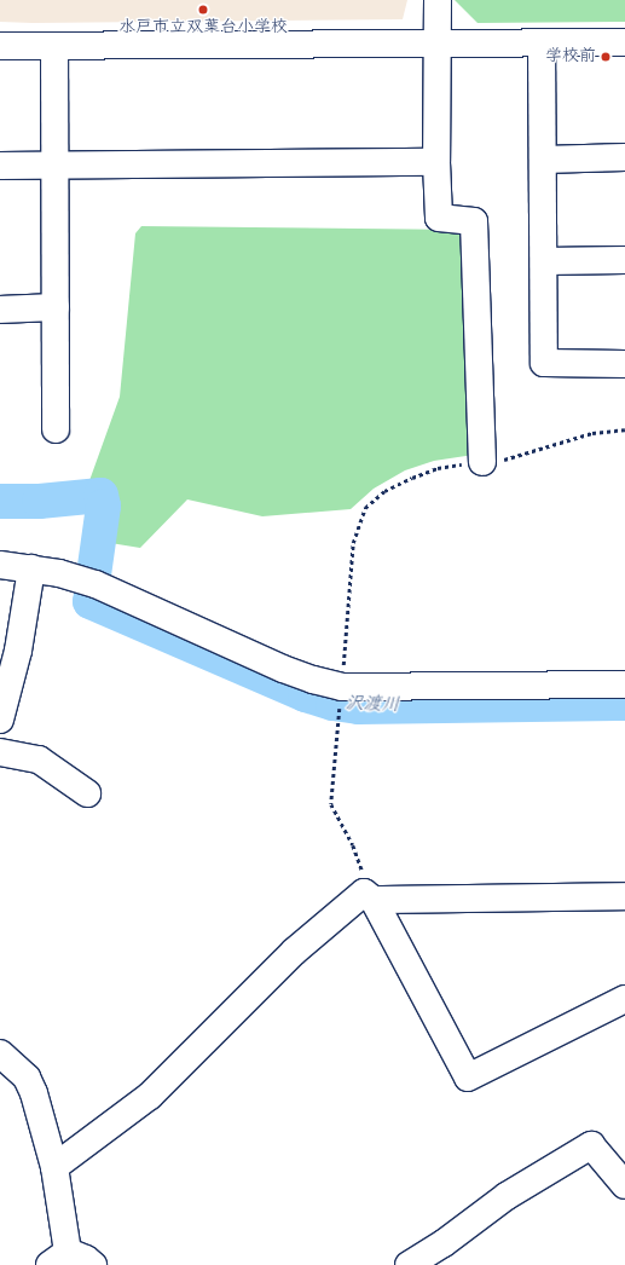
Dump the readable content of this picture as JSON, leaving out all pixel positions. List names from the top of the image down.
{
  "water": ["沢渡川"],
  "places": ["水戸市立双葉台小学校", "学校前"]
}
